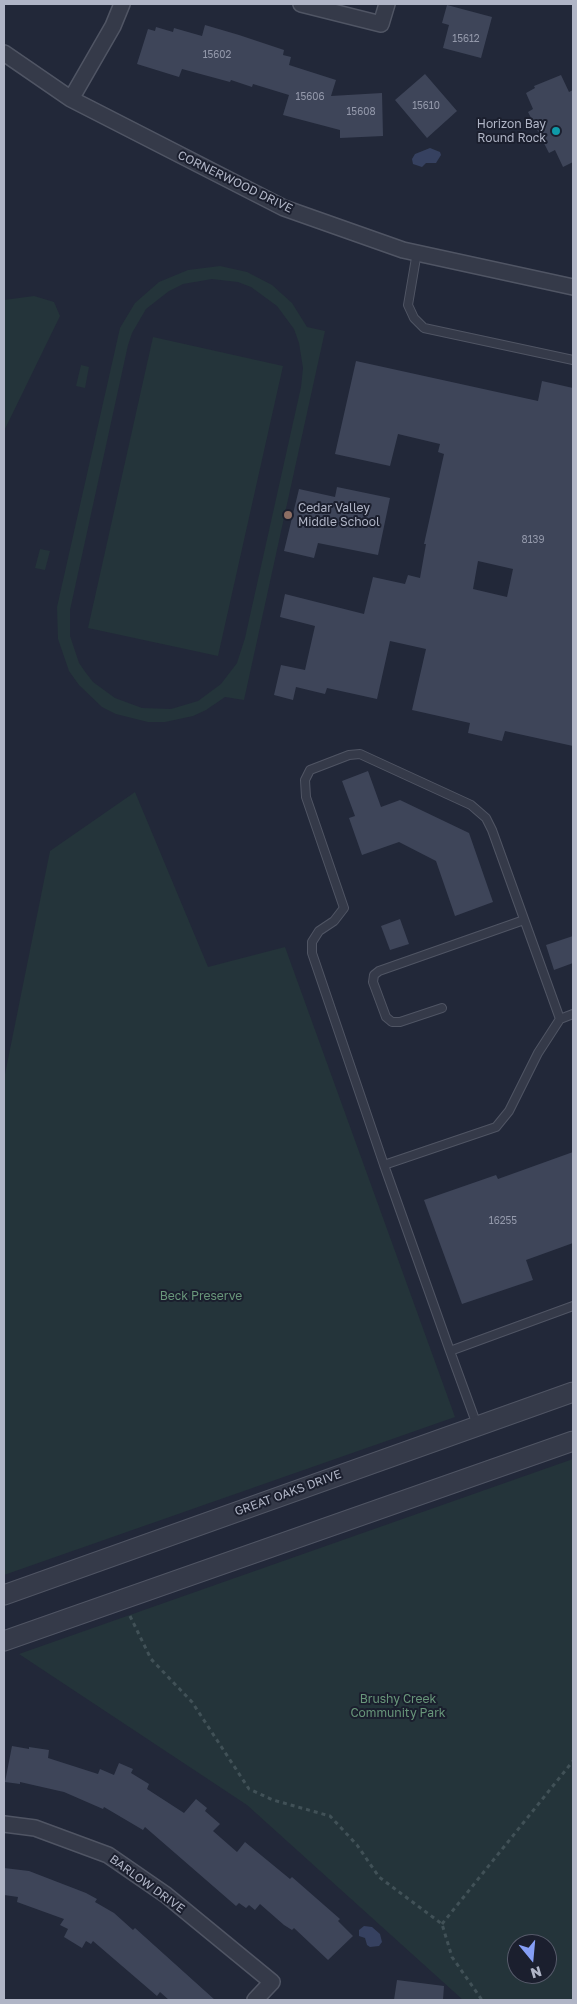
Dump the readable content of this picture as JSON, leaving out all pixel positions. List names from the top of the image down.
{
  "streets": {
    "street": ["CORNERWOOD DRIVE", "GREAT OAKS DRIVE", "BARLOW DRIVE"]
  },
  "parks": ["Beck Preserve", "Brushy Creek Community Park"],
  "places": ["Horizon Bay Round Rock", "Cedar Valley Middle School"],
  "house_numbers": [
    "15612",
    "15602",
    "15606",
    "15610",
    "15608",
    "8139",
    "16255"
  ],
  "north": "bottom"
}
